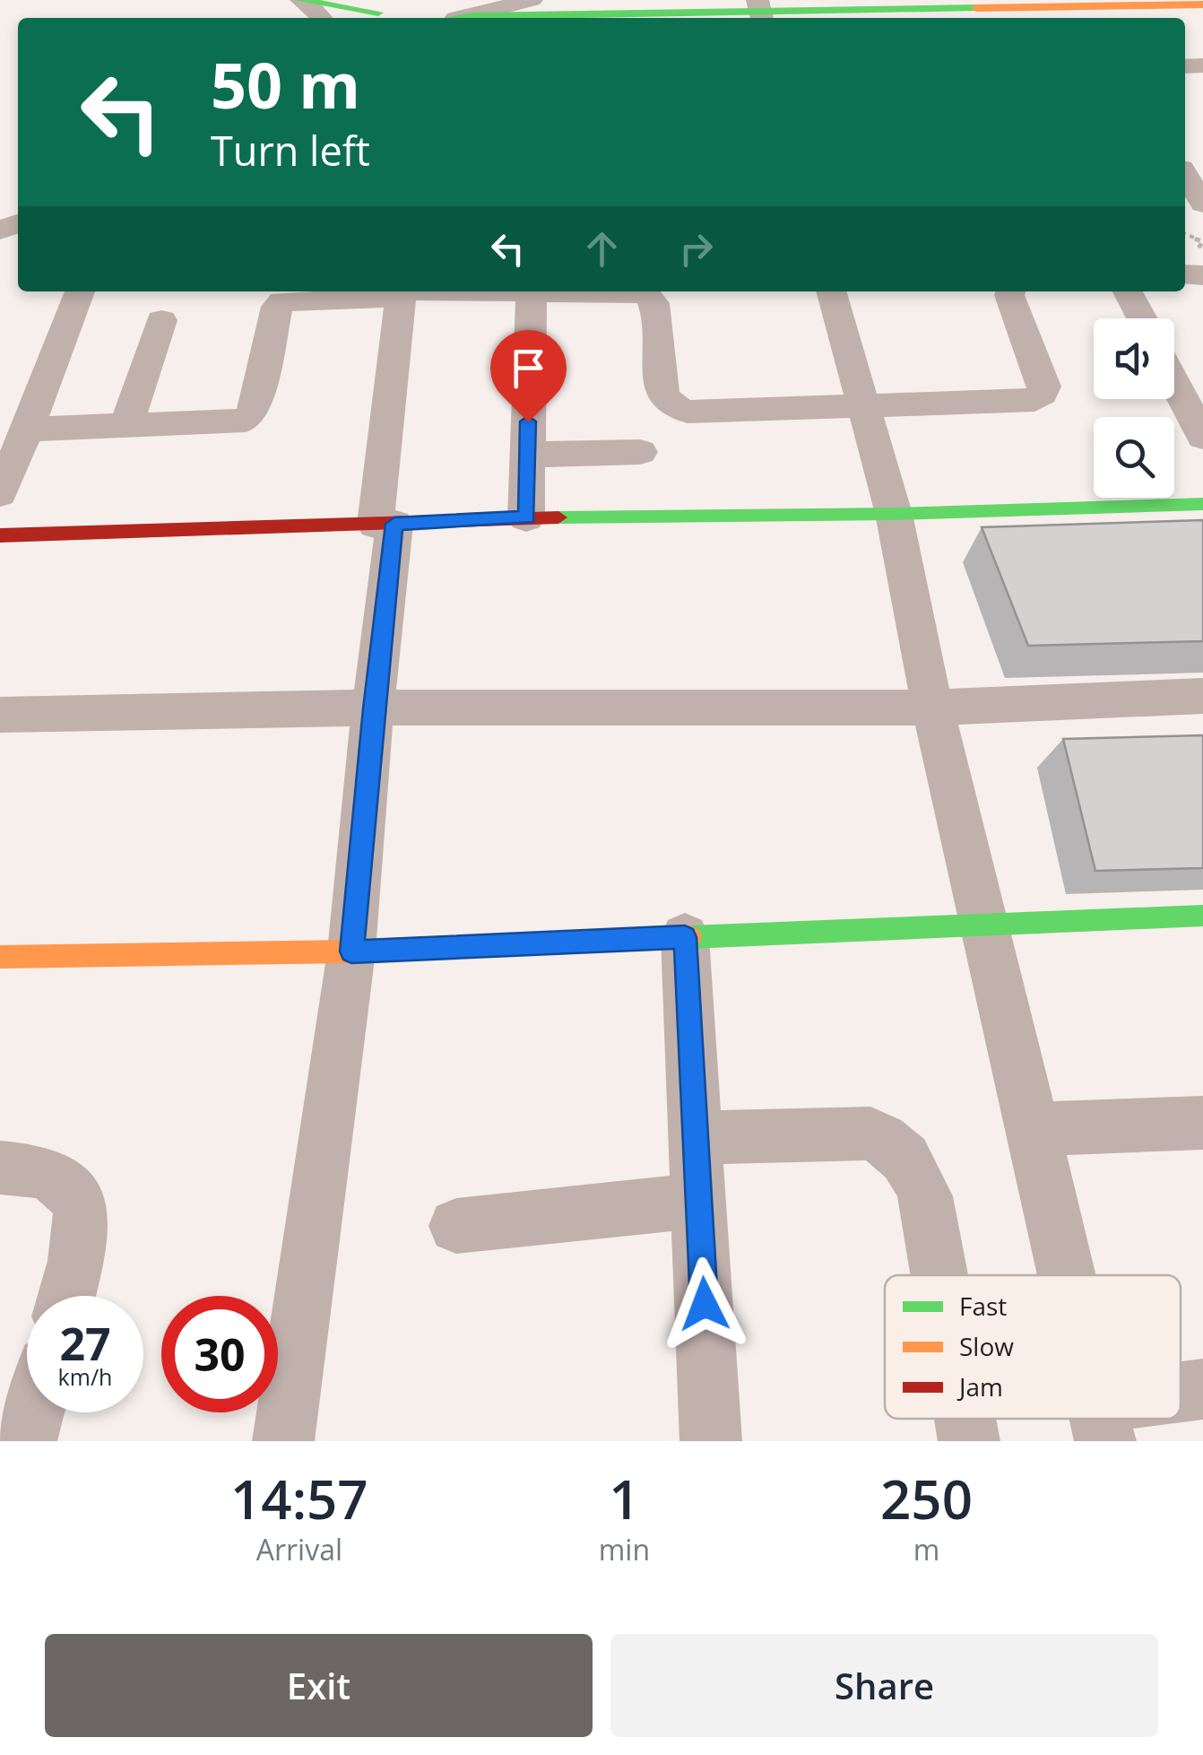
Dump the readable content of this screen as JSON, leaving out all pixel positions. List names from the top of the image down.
{
  "legend": ["Fast", "Slow", "Jam"],
  "page": {
    "turn": ["50 m", "Turn left"],
    "speed": "27 km/h",
    "limit": "30",
    "eta": [
      "14:57",
      "Arrival",
      "1",
      "min",
      "250",
      "m"
    ],
    "buttons": ["Exit", "Share"]
  }
}
